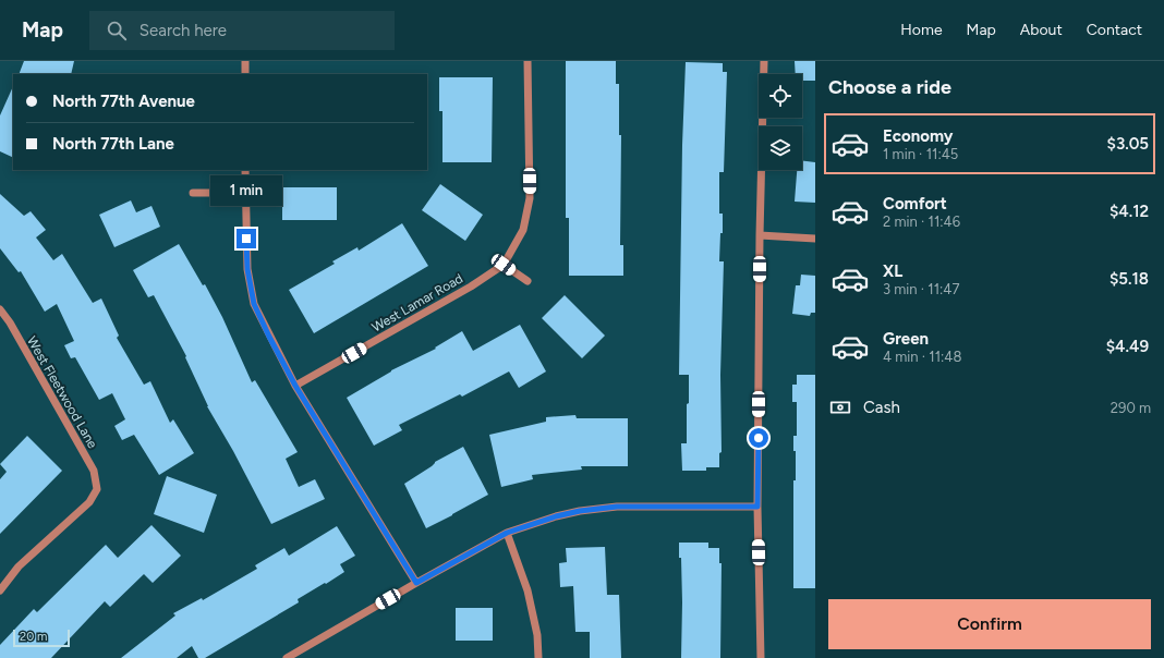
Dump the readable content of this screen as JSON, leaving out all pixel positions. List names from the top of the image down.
{
  "streets": {
    "street": ["West Lamar Road", "West Fleetwood Lane"]
  },
  "scale_bar": "20 m",
  "page": {
    "header": "Map",
    "search": "Search here",
    "nav": [
      "Home",
      "Map",
      "About",
      "Contact"
    ],
    "heading": "Choose a ride",
    "banner": ["North 77th Avenue", "North 77th Lane"],
    "list": [
      {
        "name": "Economy",
        "note": "1 min · 11:45",
        "value": "$3.05"
      },
      {
        "name": "Comfort",
        "note": "2 min · 11:46",
        "value": "$4.12"
      },
      {
        "name": "XL",
        "note": "3 min · 11:47",
        "value": "$5.18"
      },
      {
        "name": "Green",
        "note": "4 min · 11:48",
        "value": "$4.49"
      }
    ],
    "bubble": "1 min",
    "pay": ["Cash", "290 m"],
    "buttons": "Confirm",
    "scale": "20 m"
  }
}
